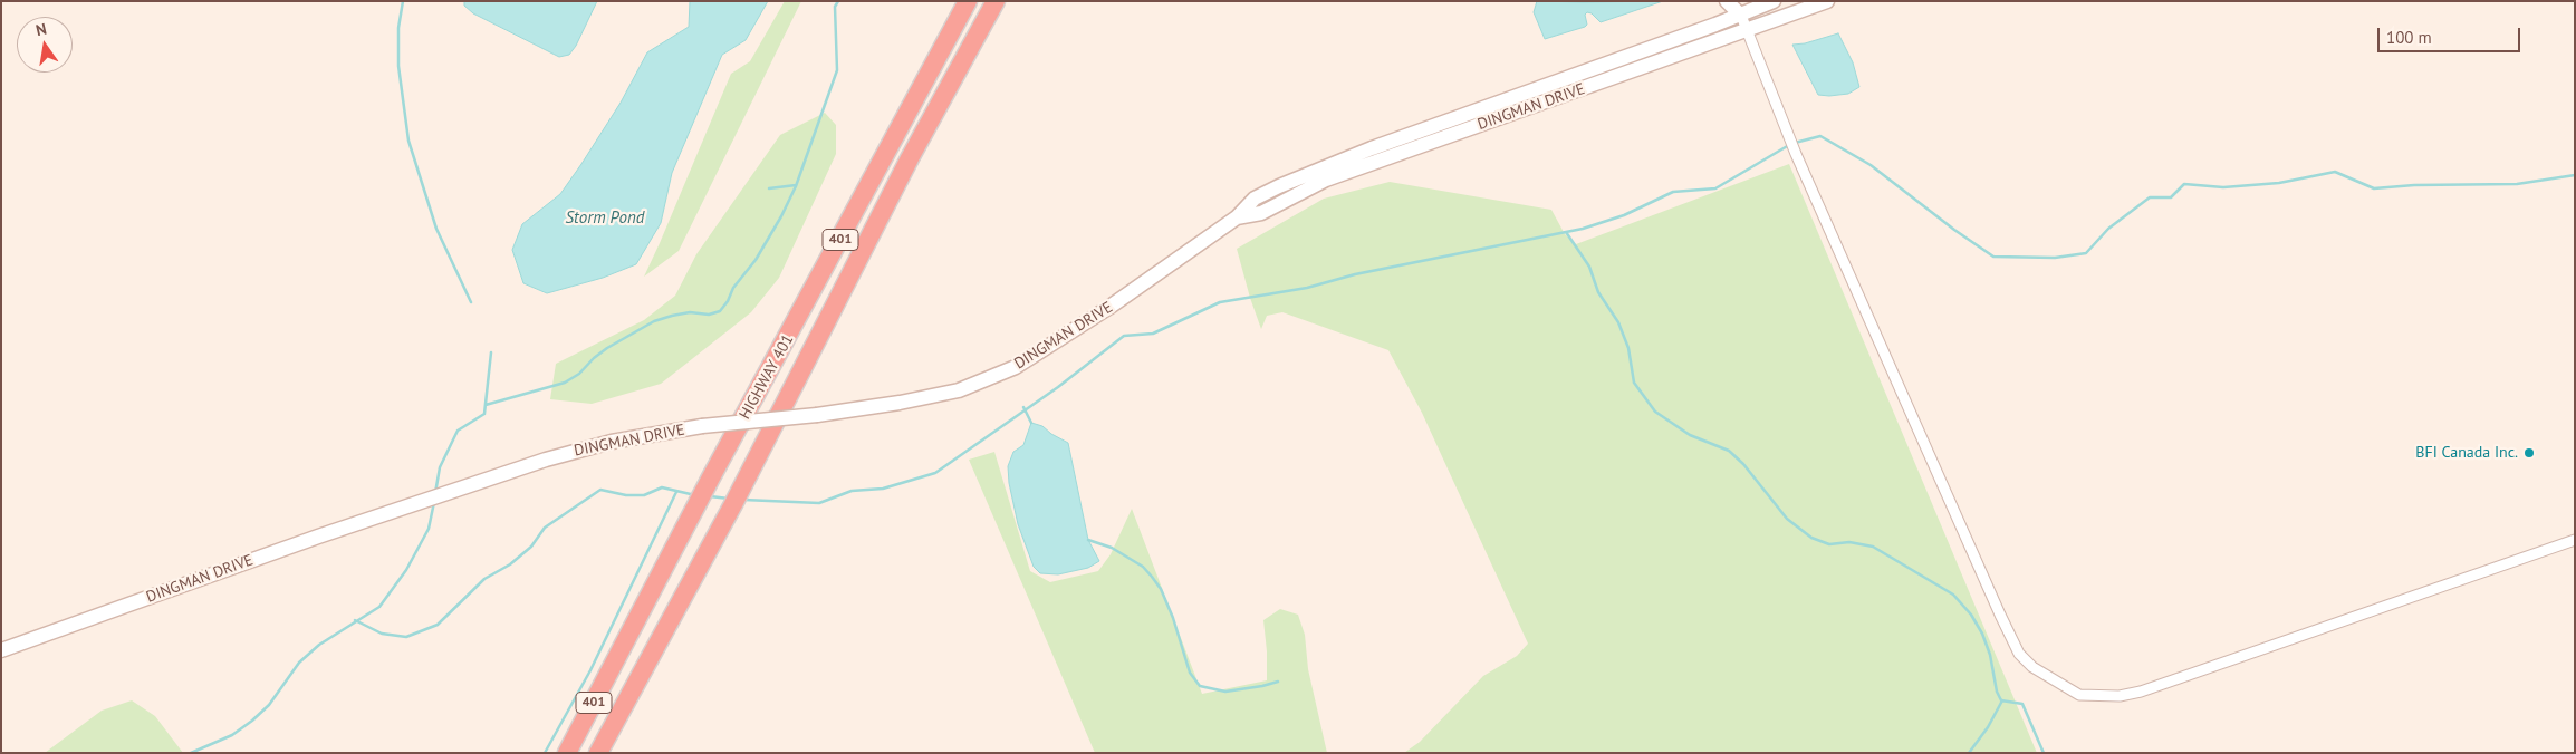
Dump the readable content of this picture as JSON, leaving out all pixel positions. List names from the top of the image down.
{
  "streets": {
    "highway": ["401", "HIGHWAY 401"],
    "main road": ["DINGMAN DRIVE"]
  },
  "water": ["Storm Pond"],
  "places": ["BFI Canada Inc."],
  "scale_bar": "100 m",
  "north": "top"
}
